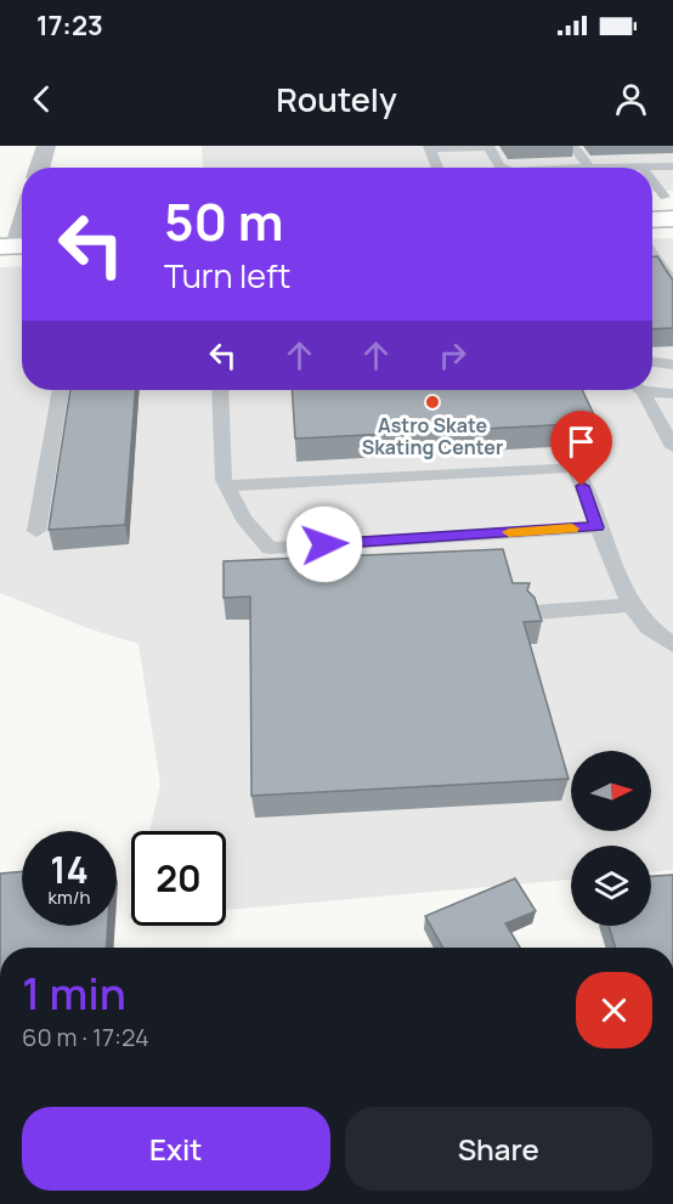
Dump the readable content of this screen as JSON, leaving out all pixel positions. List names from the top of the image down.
{
  "places": ["Astro Skate Skating Center"],
  "north": "right",
  "page": {
    "status": "17:23",
    "header": "Routely",
    "turn": ["50 m", "Turn left"],
    "speed": "14 km/h",
    "limit": "20",
    "heading": ["1 min", "60 m · 17:24"],
    "buttons": ["Exit", "Share"]
  }
}
